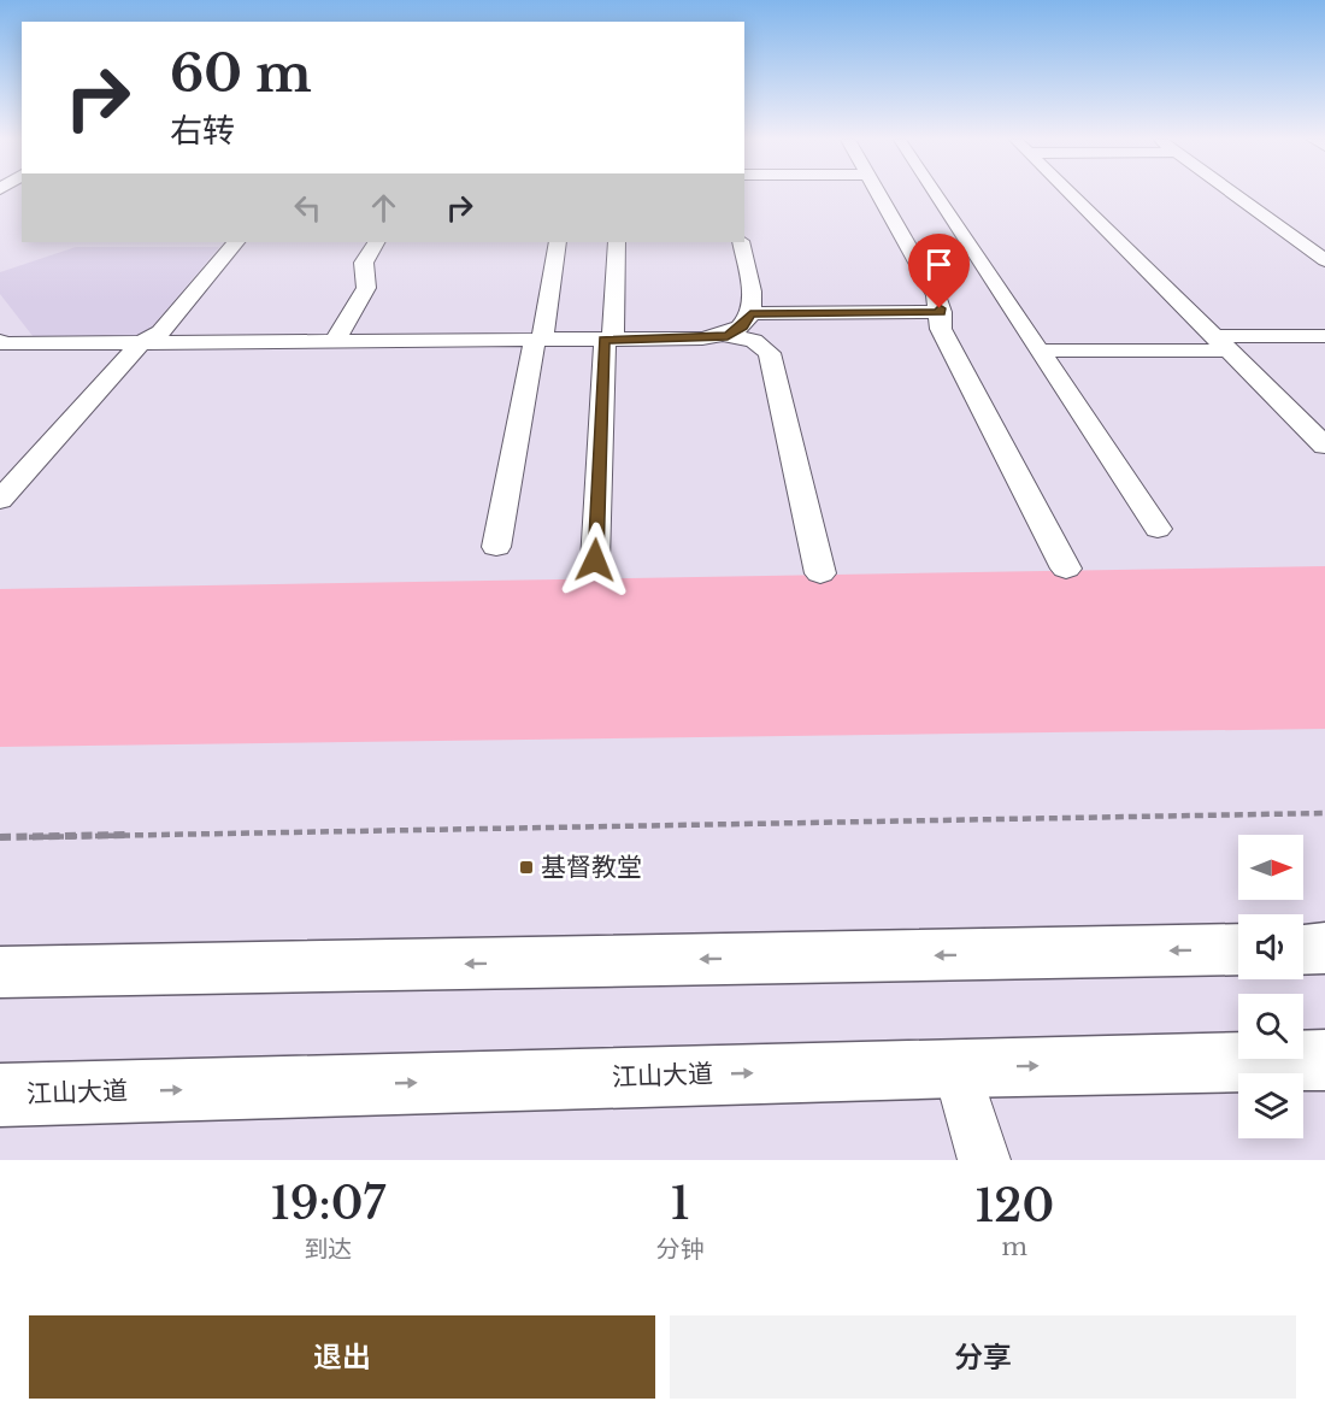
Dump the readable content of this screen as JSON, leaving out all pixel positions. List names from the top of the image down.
{
  "streets": {
    "main road": ["江山大道"]
  },
  "places": {
    "transit": ["基督教堂"]
  },
  "north": "right",
  "page": {
    "turn": ["60 m", "右转"],
    "eta": [
      "19:07",
      "到达",
      "1",
      "分钟",
      "120",
      "m"
    ],
    "buttons": ["退出", "分享"]
  }
}
